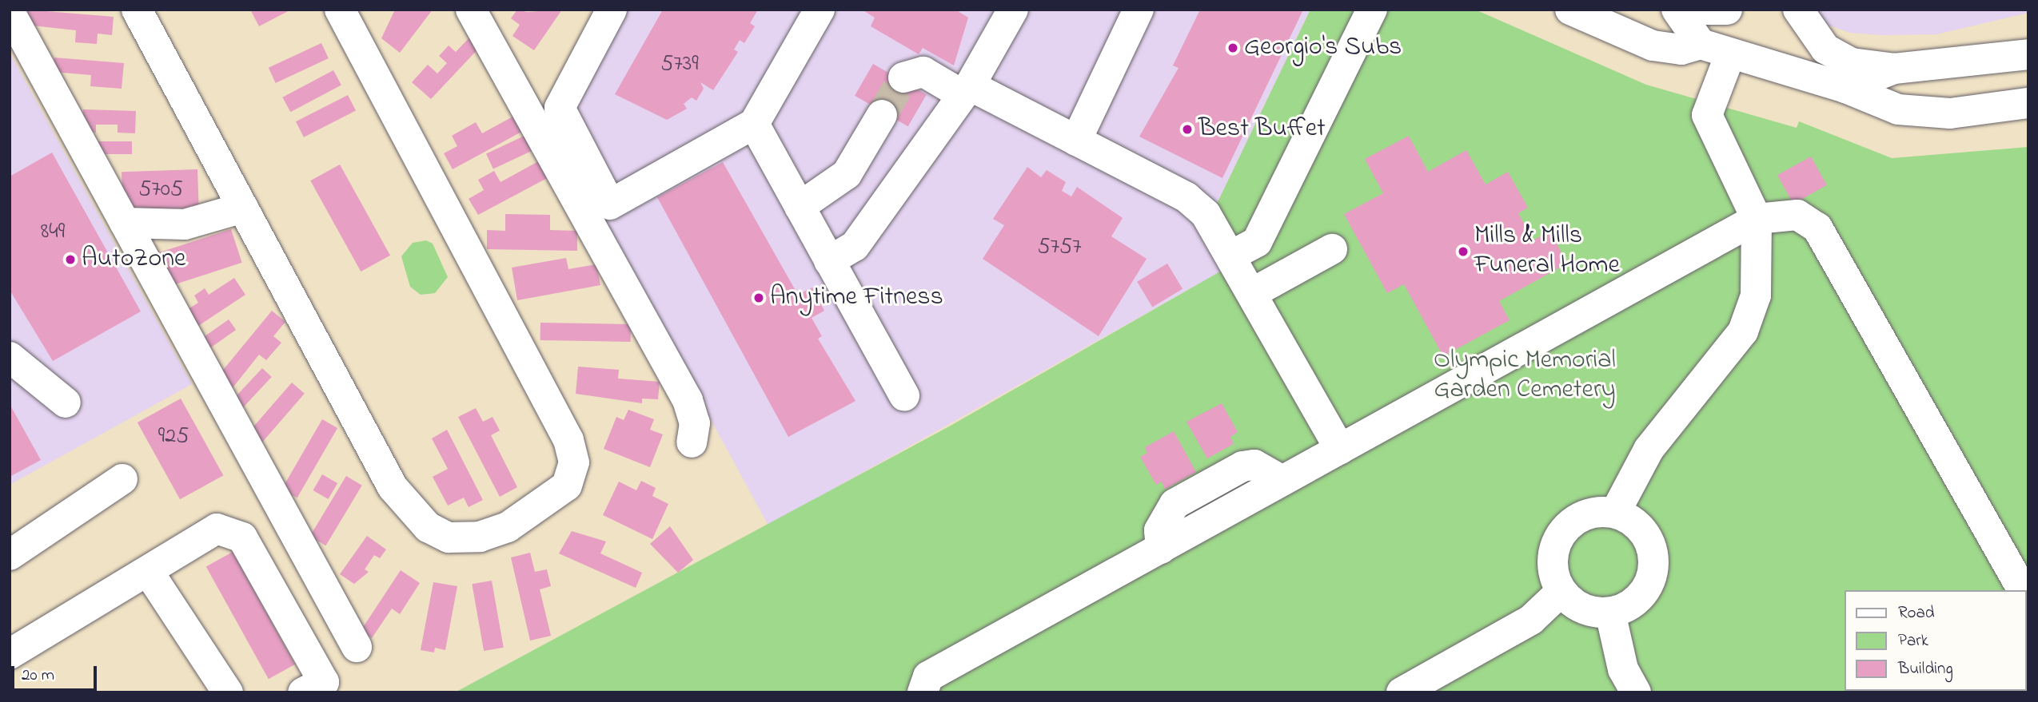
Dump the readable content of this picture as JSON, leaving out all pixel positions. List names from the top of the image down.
{
  "parks": ["Olympic Memorial Garden Cemetery"],
  "places": [
    "Georgio's Subs",
    "Best Buffet",
    "Mills & Mills Funeral Home",
    "AutoZone",
    "Anytime Fitness"
  ],
  "house_numbers": [
    "5739",
    "5705",
    "849",
    "5757",
    "925"
  ],
  "legend": ["Road", "Park", "Building"],
  "scale_bar": "20 m"
}
